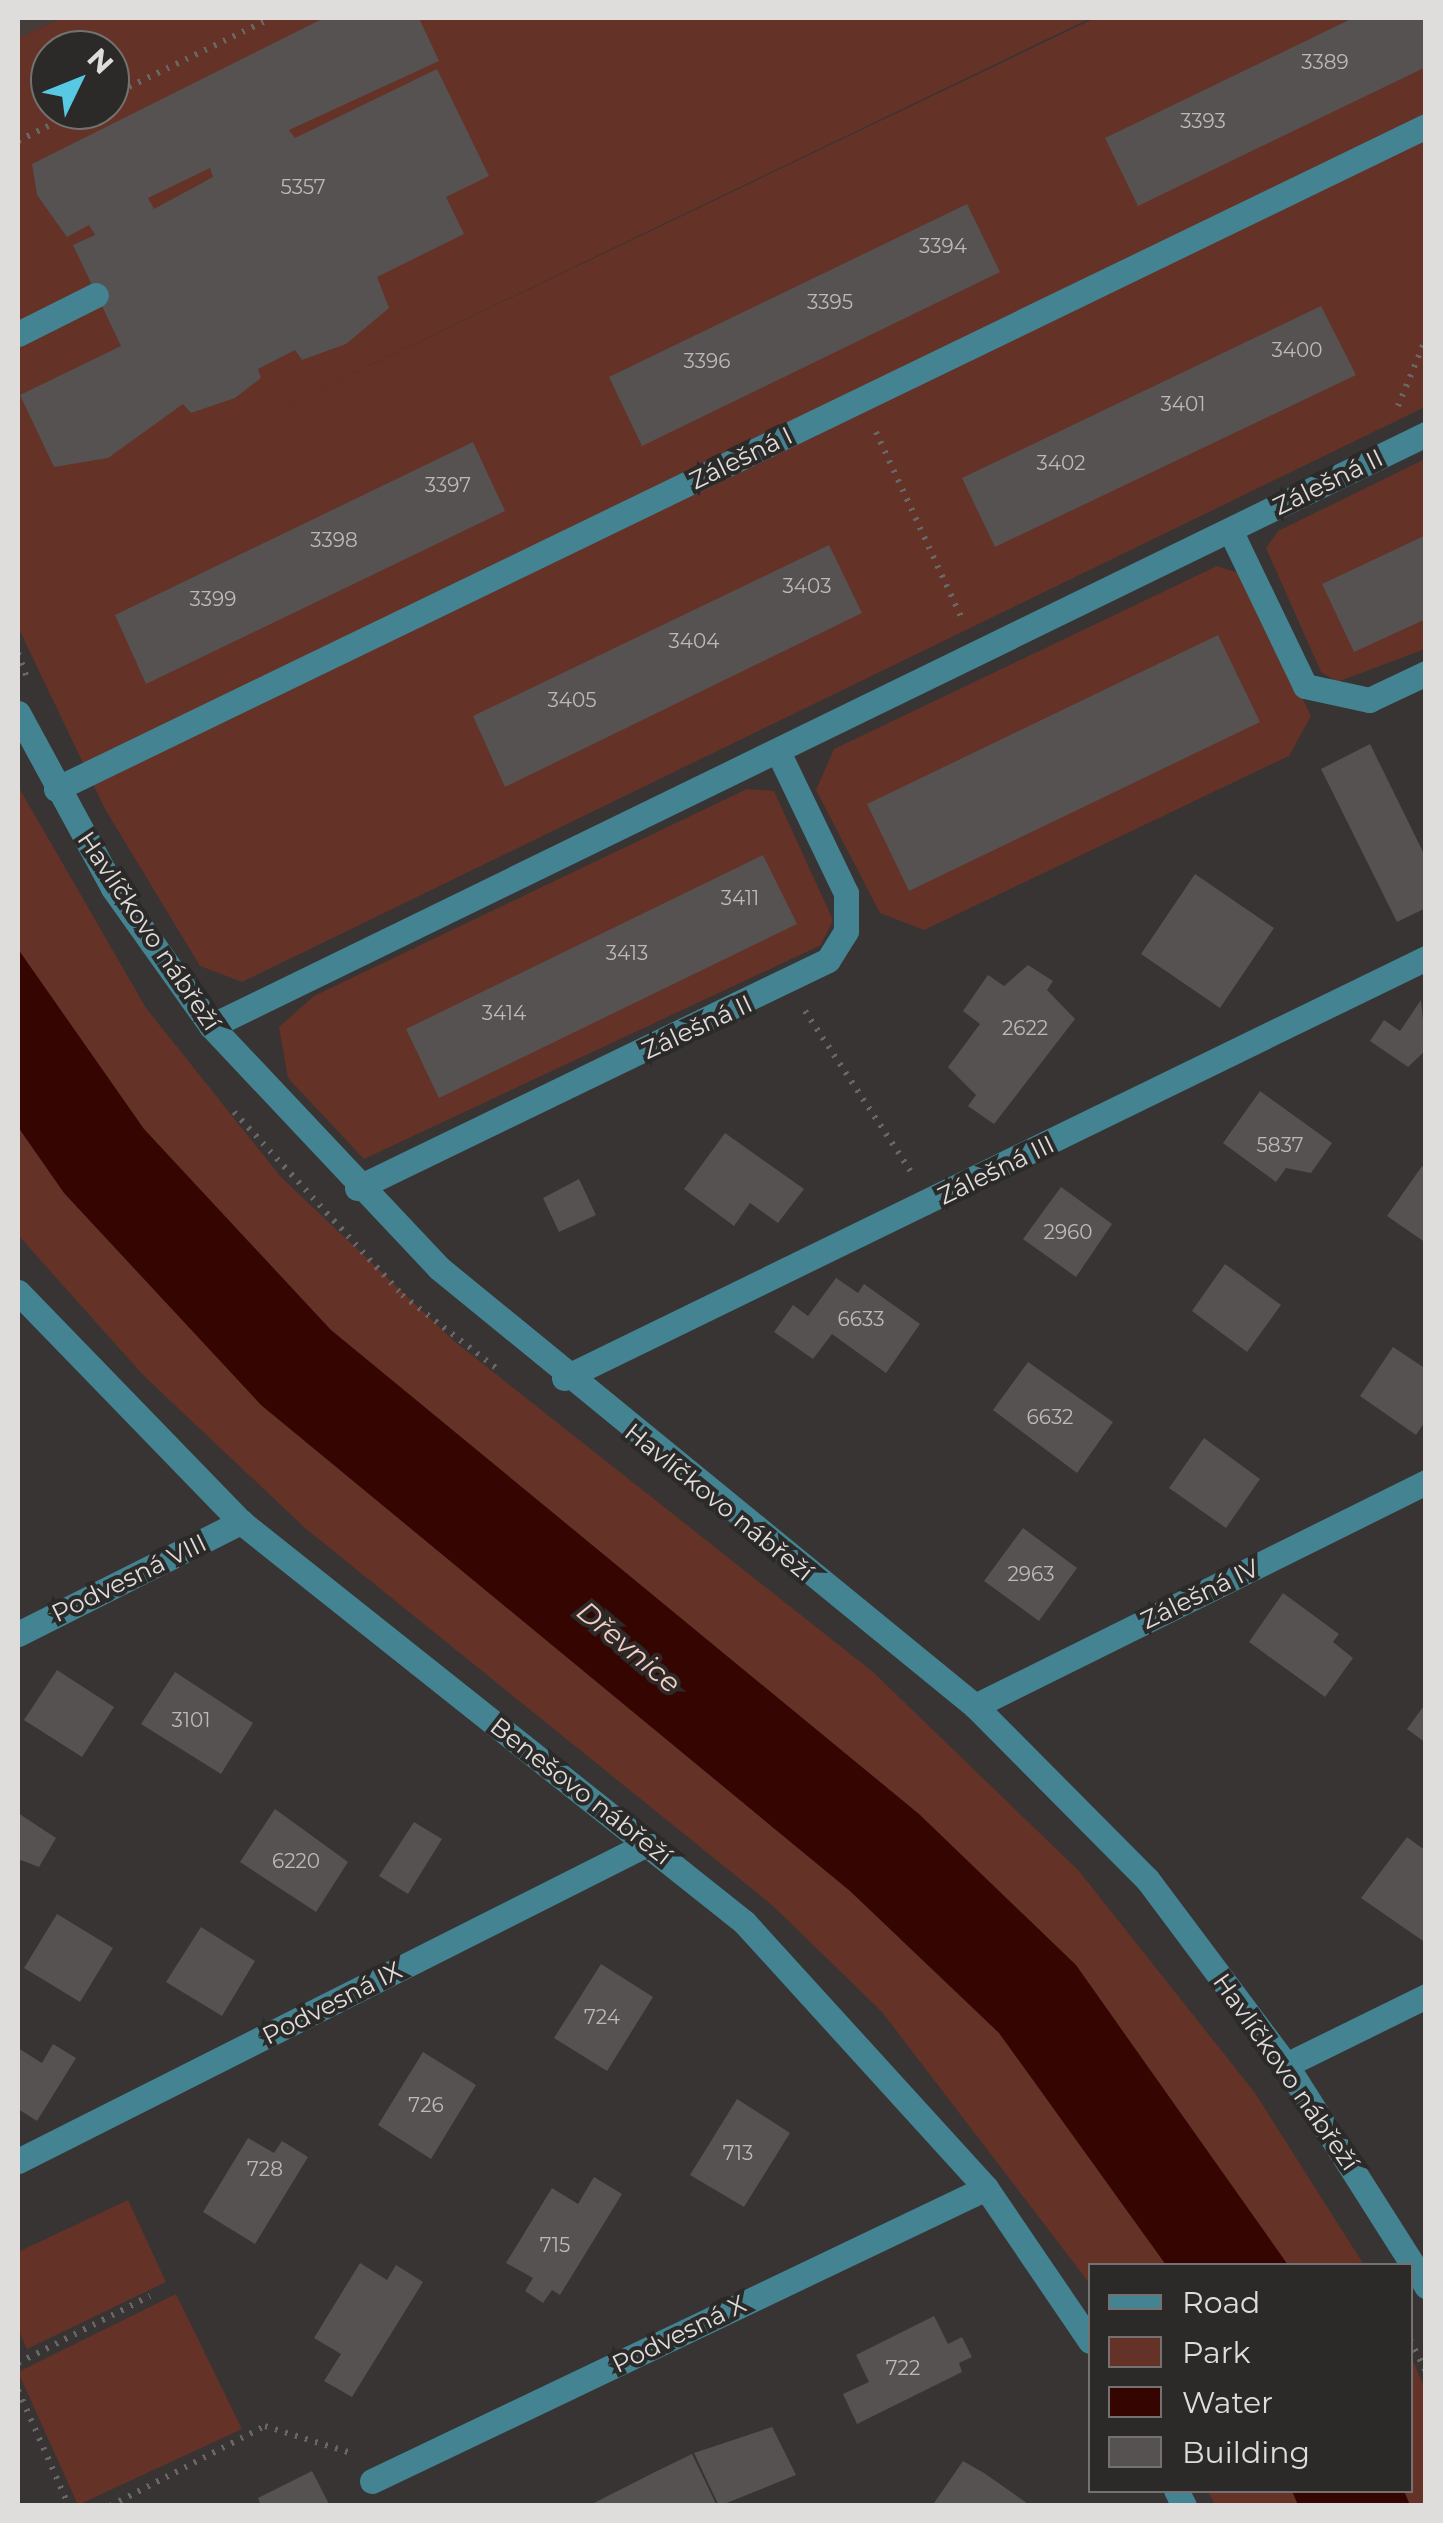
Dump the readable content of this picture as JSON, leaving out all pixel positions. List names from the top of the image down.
{
  "streets": {
    "street": [
      "Zálešná I",
      "Zálešná II",
      "Havlíčkovo nábřeží",
      "Zálešná III",
      "Podvesná VIII",
      "Zálešná IV",
      "Benešovo nábřeží",
      "Podvesná IX",
      "Podvesná X"
    ]
  },
  "crossings": [
    ["Zálešná I", "Havlíčkovo nábřeží"],
    ["Zálešná II", "Havlíčkovo nábřeží"],
    ["Havlíčkovo nábřeží", "Zálešná III"],
    ["Havlíčkovo nábřeží", "Zálešná IV"],
    ["Podvesná VIII", "Benešovo nábřeží"],
    ["Benešovo nábřeží", "Podvesná IX"],
    ["Benešovo nábřeží", "Podvesná X"]
  ],
  "water": ["Dřevnice"],
  "house_numbers": [
    "3389",
    "3393",
    "5357",
    "3394",
    "3395",
    "3400",
    "3396",
    "3401",
    "3402",
    "3397",
    "3398",
    "3403",
    "3399",
    "3404",
    "3405",
    "3411",
    "3413",
    "3414",
    "2622",
    "5837",
    "2960",
    "6633",
    "6632",
    "2963",
    "3101",
    "6220",
    "724",
    "726",
    "713",
    "728",
    "715",
    "722"
  ],
  "legend": [
    "Road",
    "Park",
    "Water",
    "Building"
  ],
  "north": "top right"
}
